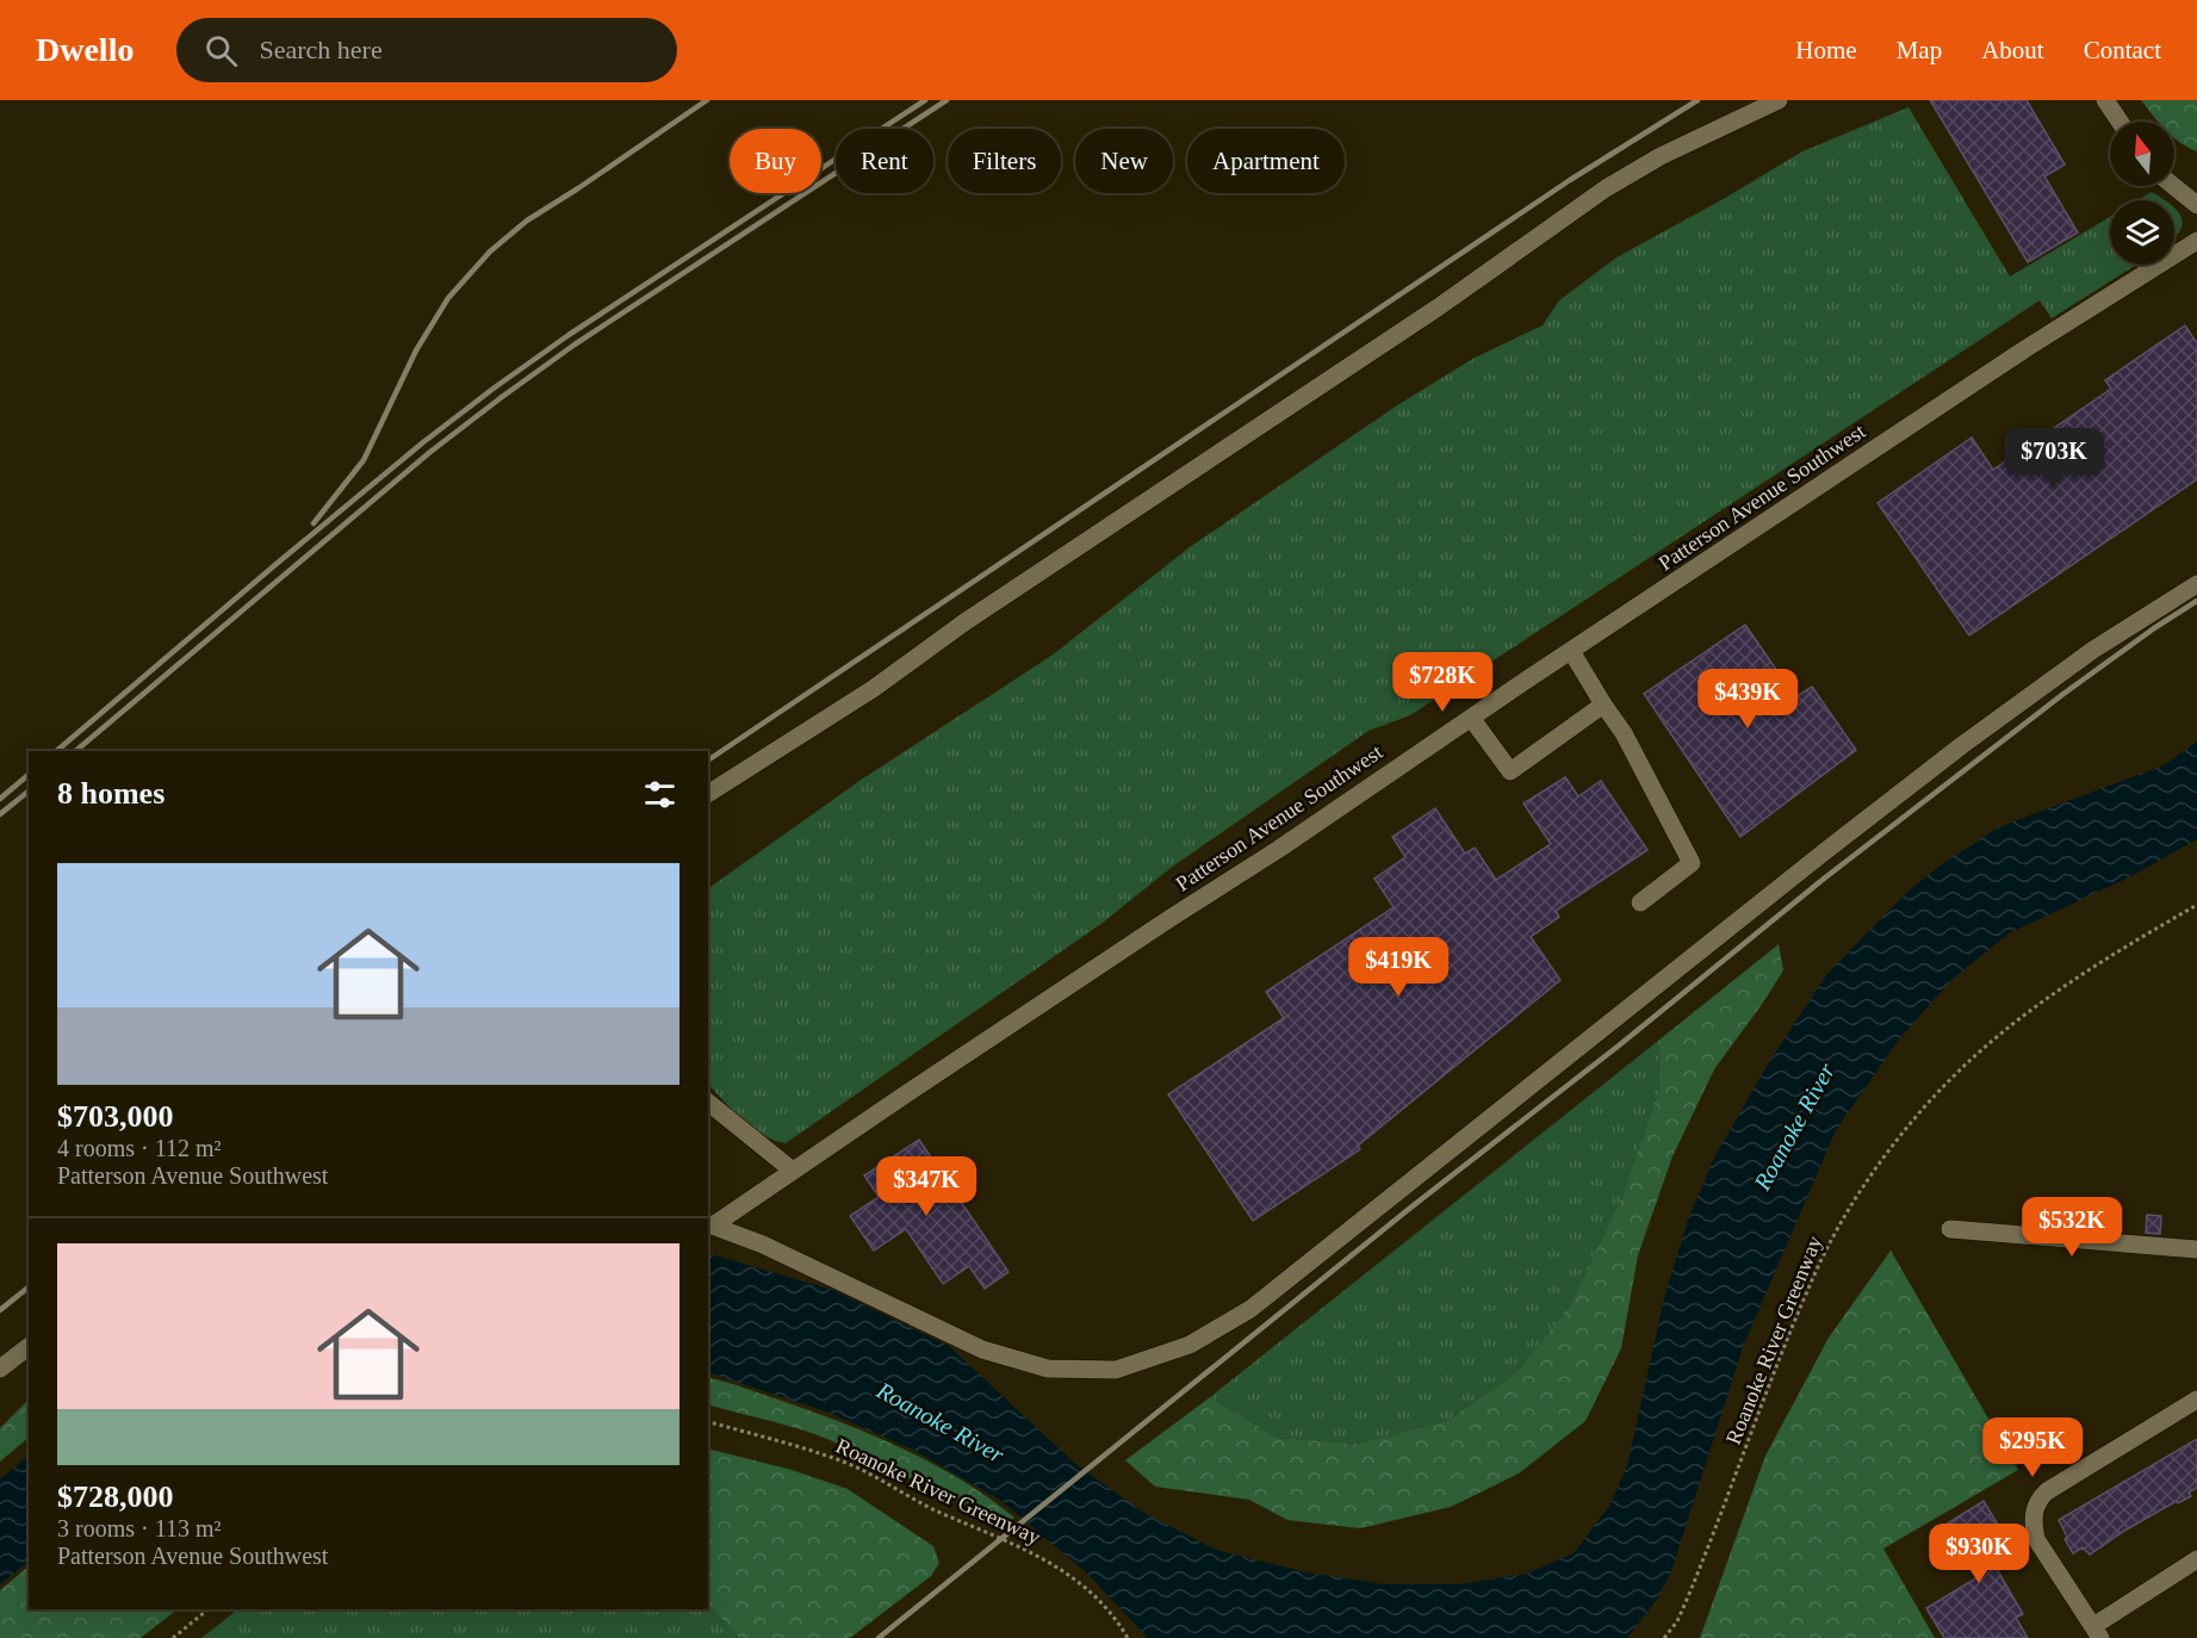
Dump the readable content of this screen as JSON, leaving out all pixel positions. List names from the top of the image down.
{
  "streets": {
    "street": ["Patterson Avenue Southwest"],
    "path": ["Roanoke River Greenway"]
  },
  "water": ["Roanoke River"],
  "north": "top",
  "page": {
    "header": "Dwello",
    "search": "Search here",
    "nav": [
      "Home",
      "Map",
      "About",
      "Contact"
    ],
    "chip": [
      "Buy",
      "Rent",
      "Filters",
      "New",
      "Apartment"
    ],
    "price": [
      "$703K",
      "$728K",
      "$439K",
      "$419K",
      "$347K",
      "$532K",
      "$295K",
      "$930K"
    ],
    "heading": "8 homes",
    "list": [
      {
        "name": "$703,000",
        "note": "4 rooms · 112 m² · Patterson Avenue Southwest"
      },
      {
        "name": "$728,000",
        "note": "3 rooms · 113 m² · Patterson Avenue Southwest"
      }
    ]
  }
}
